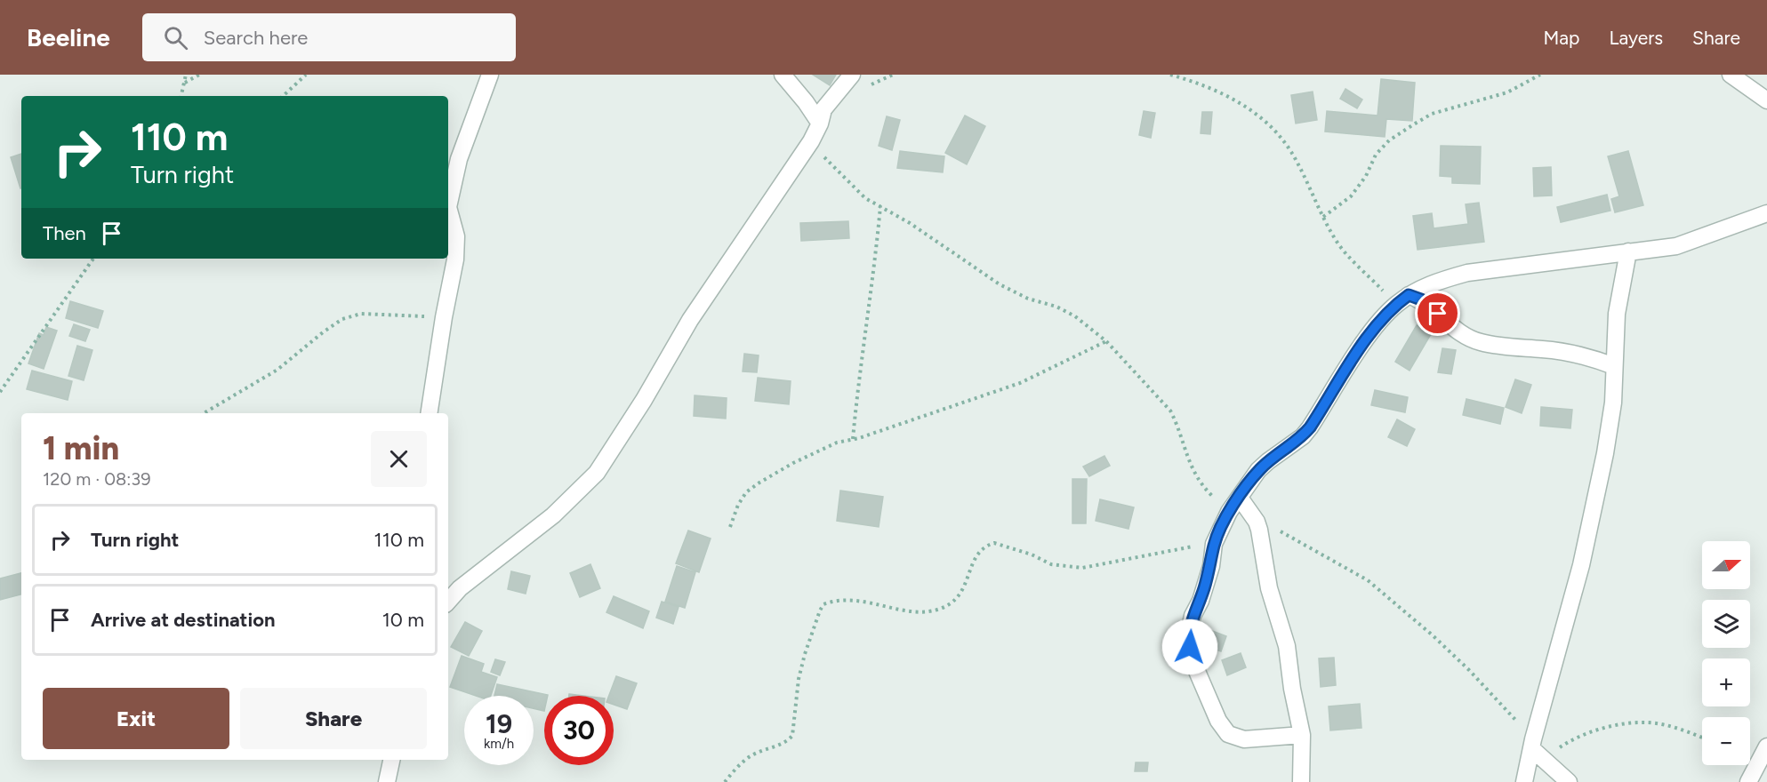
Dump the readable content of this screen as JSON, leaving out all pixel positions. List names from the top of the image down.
{
  "north": "right",
  "page": {
    "header": "Beeline",
    "search": "Search here",
    "nav": ["Map", "Layers", "Share"],
    "turn": ["110 m", "Turn right"],
    "then": "Then",
    "heading": ["1 min", "120 m · 08:39"],
    "list": [
      {
        "name": "Turn right",
        "value": "110 m"
      },
      {
        "name": "Arrive at destination",
        "value": "10 m"
      }
    ],
    "map_buttons": ["+", "−"],
    "buttons": ["Exit", "Share"],
    "speed": "19 km/h",
    "limit": "30"
  }
}
